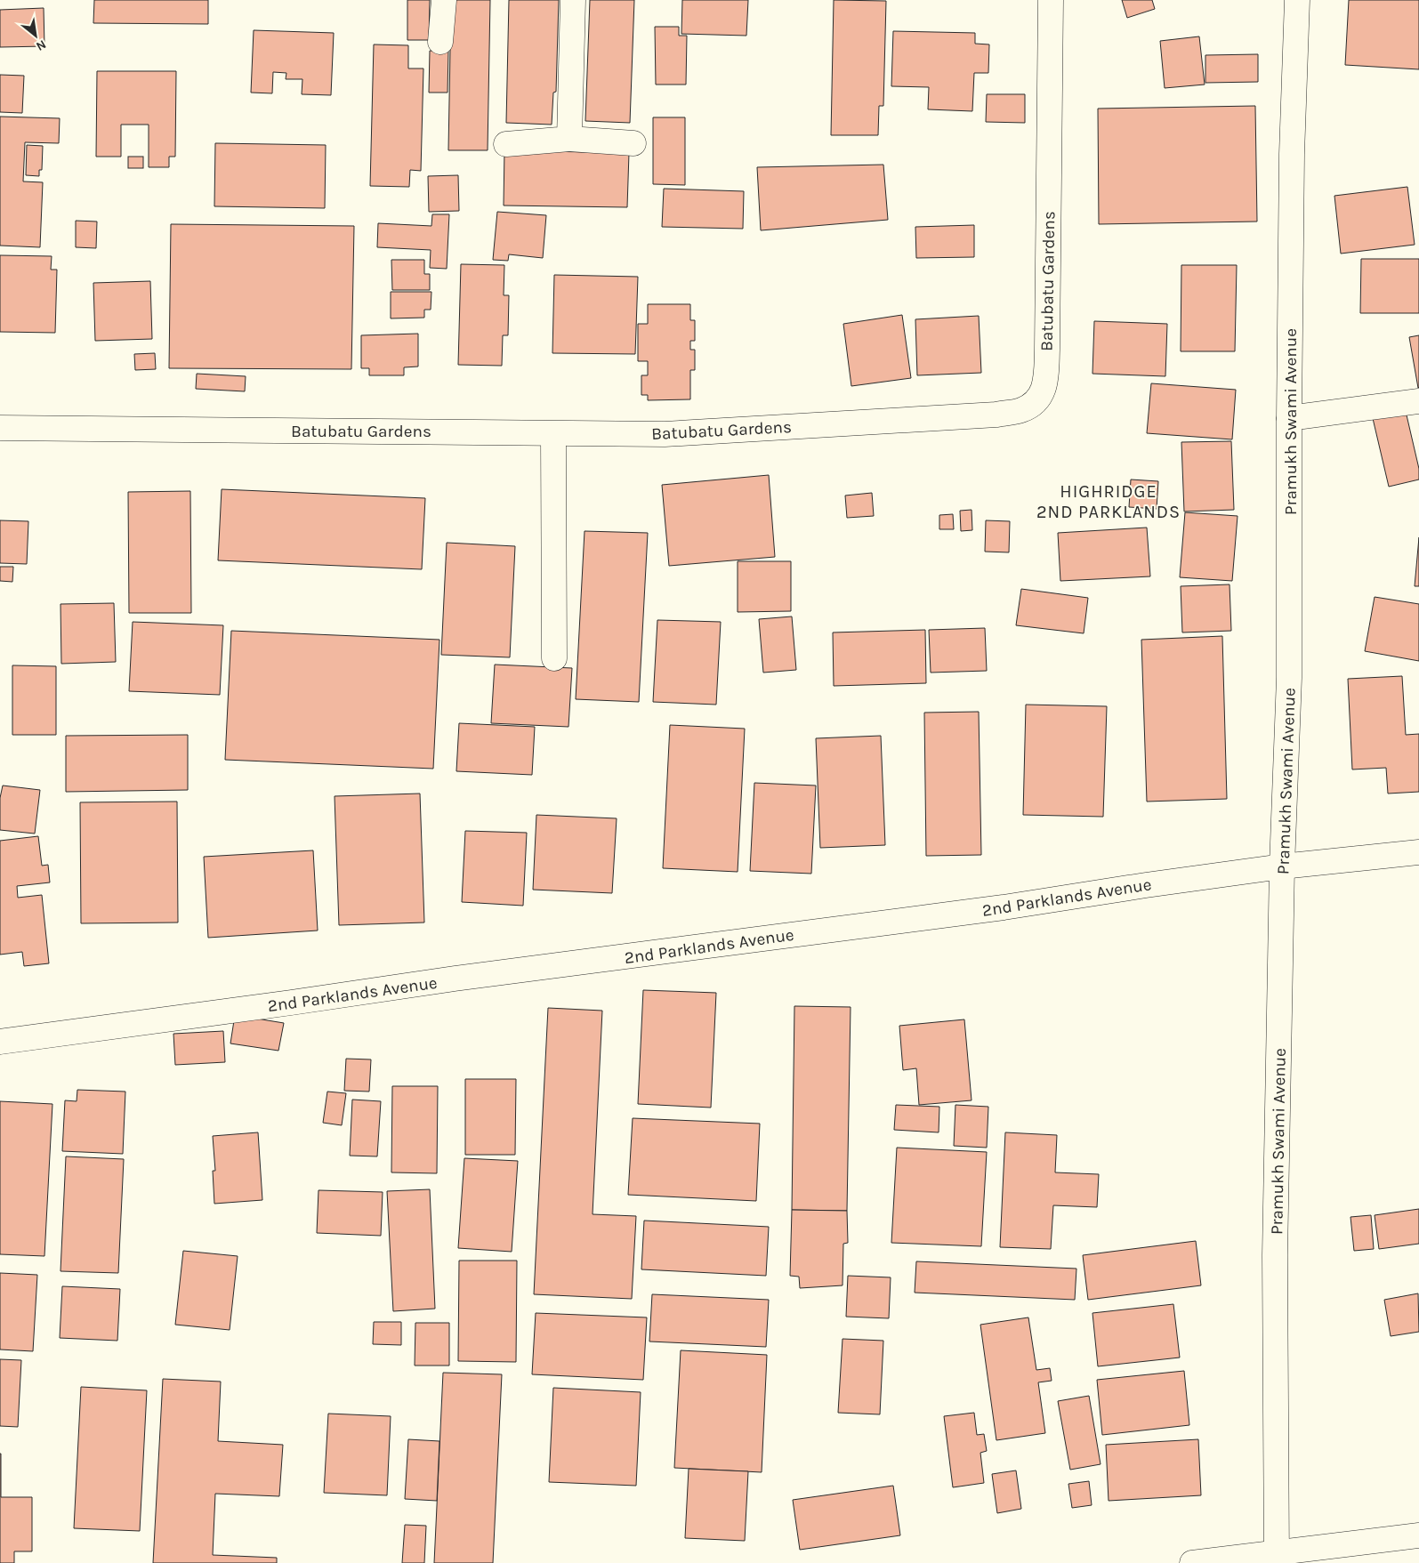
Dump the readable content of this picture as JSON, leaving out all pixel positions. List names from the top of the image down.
{
  "streets": {
    "street": ["Batubatu Gardens", "Pramukh Swami Avenue", "2nd Parklands Avenue"]
  },
  "crossings": [
    ["Pramukh Swami Avenue", "2nd Parklands Avenue"]
  ],
  "districts": ["HIGHRIDGE 2ND PARKLANDS"],
  "north": "bottom right"
}
